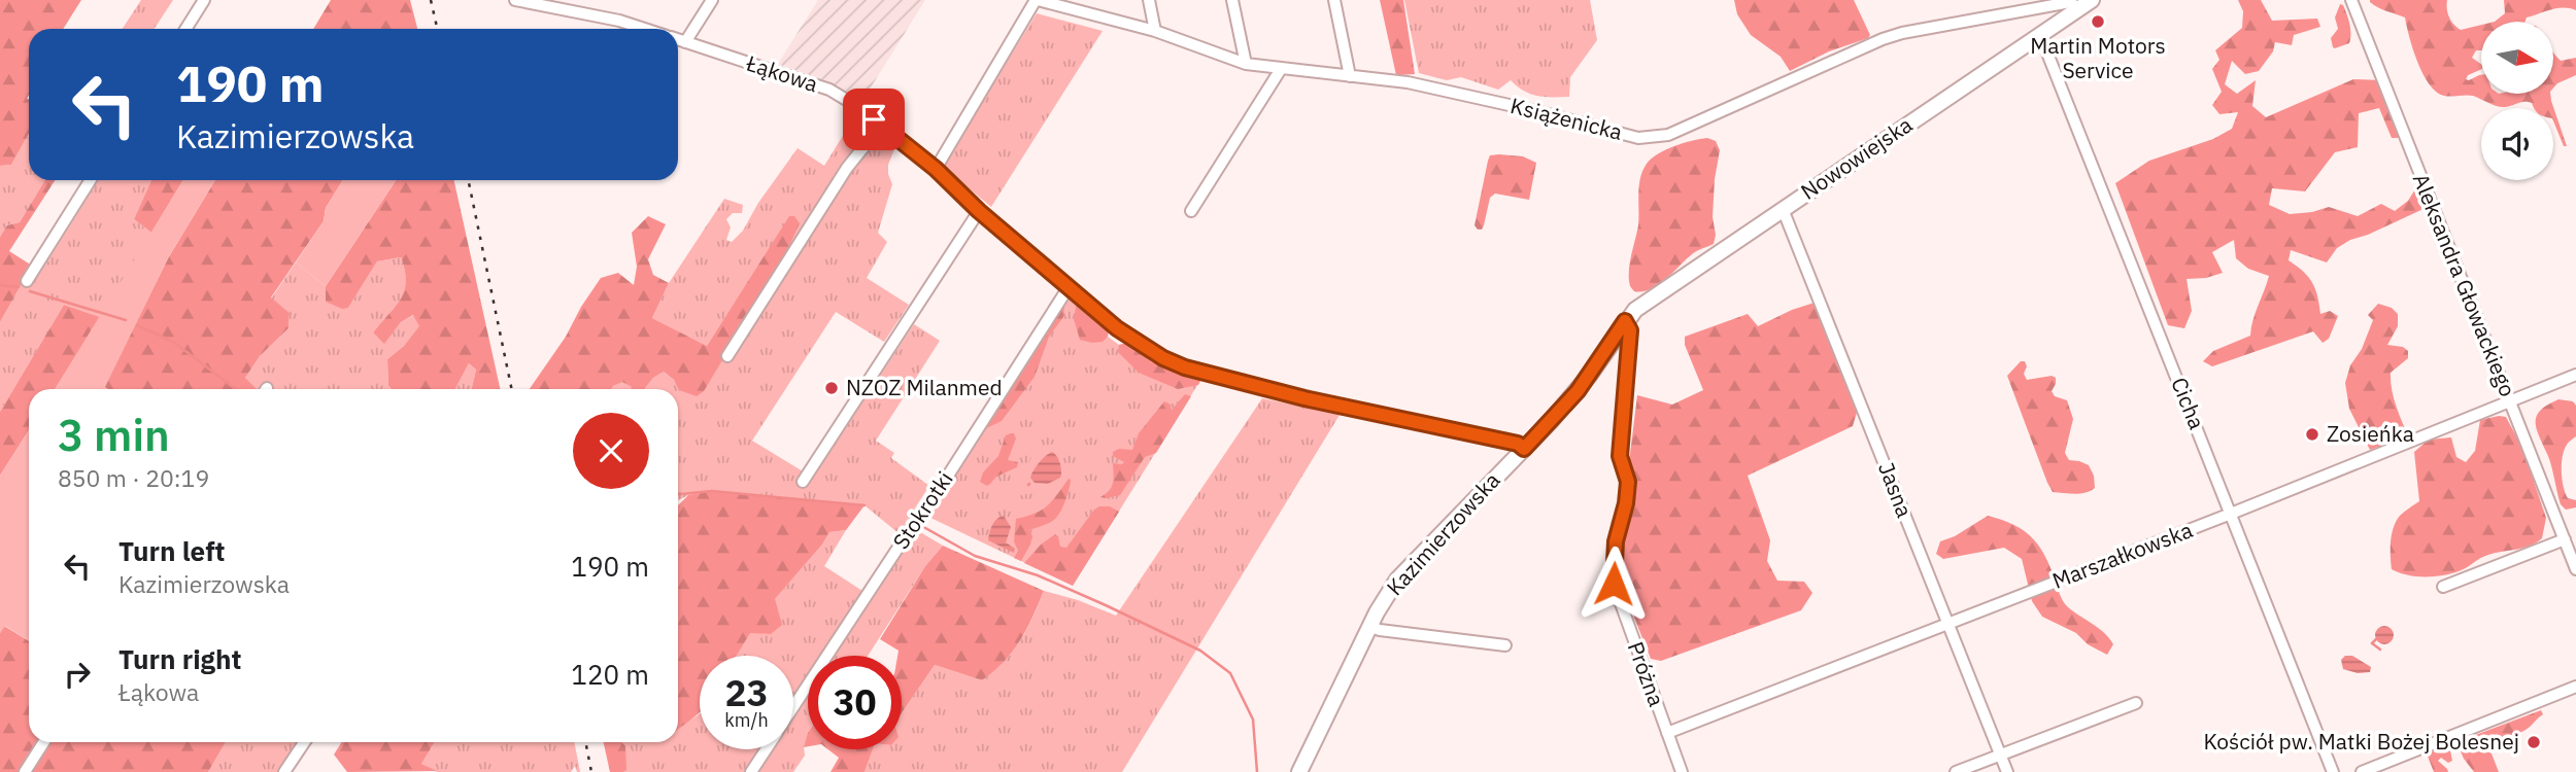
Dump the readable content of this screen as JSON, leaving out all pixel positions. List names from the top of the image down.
{
  "streets": {
    "street": [
      "Łąkowa",
      "Książenicka",
      "Nowowiejska",
      "Aleksandra Głowackiego",
      "Cicha",
      "Jasna",
      "Stokrotki",
      "Kazimierzowska",
      "Marszałkowska",
      "Próżna"
    ]
  },
  "crossings": [
    ["Łąkowa", "Stokrotki"],
    ["Łąkowa", "Kazimierzowska"],
    ["Książenicka", "Nowowiejska"],
    ["Nowowiejska", "Cicha"],
    ["Nowowiejska", "Jasna"],
    ["Nowowiejska", "Kazimierzowska"],
    ["Nowowiejska", "Próżna"],
    ["Aleksandra Głowackiego", "Marszałkowska"],
    ["Cicha", "Marszałkowska"],
    ["Jasna", "Marszałkowska"],
    ["Kazimierzowska", "Próżna"],
    ["Marszałkowska", "Próżna"]
  ],
  "places": [
    "Martin Motors Service",
    "NZOZ Milanmed",
    "Zosieńka",
    "Kościół pw. Matki Bożej Bolesnej"
  ],
  "north": "right",
  "page": {
    "turn": ["190 m", "Kazimierzowska"],
    "heading": ["3 min", "850 m · 20:19"],
    "list": [
      {
        "name": "Turn left",
        "note": "Kazimierzowska",
        "value": "190 m"
      },
      {
        "name": "Turn right",
        "note": "Łąkowa",
        "value": "120 m"
      }
    ],
    "speed": "23 km/h",
    "limit": "30"
  }
}
